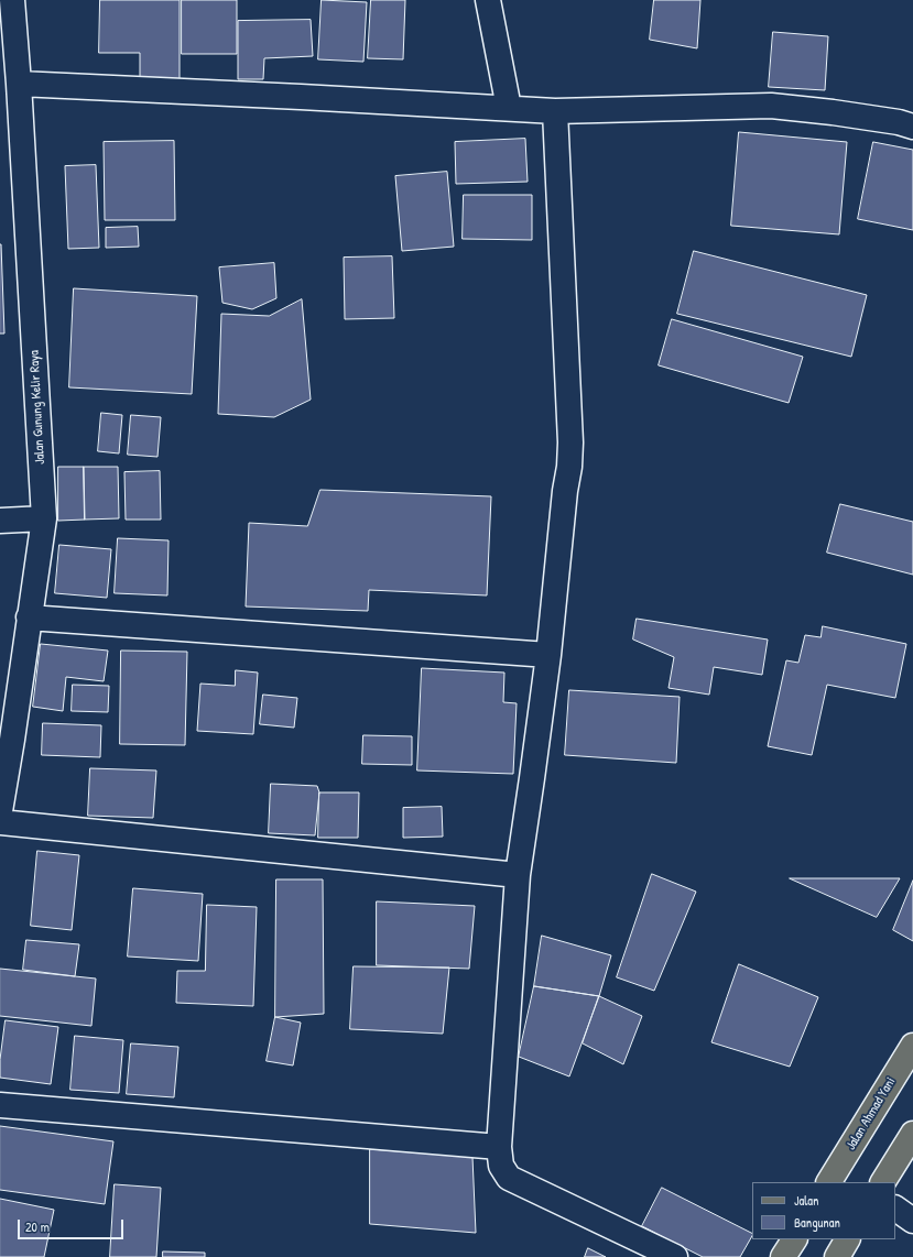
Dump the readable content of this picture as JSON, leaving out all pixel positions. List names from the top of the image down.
{
  "streets": {
    "main road": ["Jalan Ahmad Yani"],
    "street": ["Jalan Gunung Kelir Raya"]
  },
  "legend": ["Jalan", "Bangunan"],
  "scale_bar": "20 m"
}
